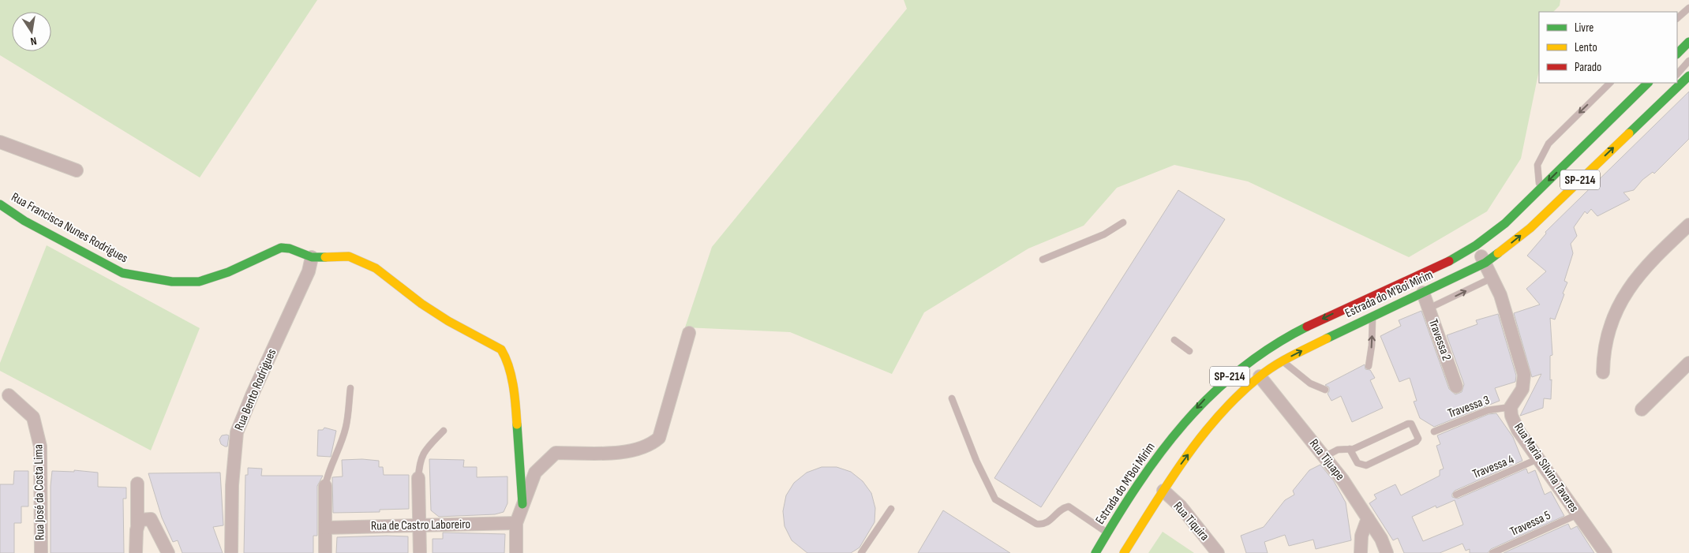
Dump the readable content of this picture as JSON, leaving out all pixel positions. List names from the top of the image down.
{
  "streets": {
    "main road": ["SP-214", "Rua Francisca Nunes Rodrigues", "Estrada do M'Boi Mirim"],
    "street": [
      "Travessa 2",
      "Rua Bento Rodrigues",
      "Rua Tijuape",
      "Rua Maria Silvina Tavares",
      "Rua José da Costa Lima",
      "Rua Tiquira",
      "Rua de Castro Laboreiro"
    ],
    "lane": ["Travessa 3", "Travessa 4", "Travessa 5"]
  },
  "crossings": [
    ["Rua Francisca Nunes Rodrigues", "Rua Bento Rodrigues"],
    ["Estrada do M'Boi Mirim", "Travessa 2"],
    ["Estrada do M'Boi Mirim", "Rua Tijuape"],
    ["Estrada do M'Boi Mirim", "Rua Maria Silvina Tavares"],
    ["Estrada do M'Boi Mirim", "Rua Tiquira"],
    ["Travessa 3", "Rua Maria Silvina Tavares"],
    ["Travessa 4", "Rua Maria Silvina Tavares"],
    ["Rua Maria Silvina Tavares", "Travessa 5"]
  ],
  "legend": ["Livre", "Lento", "Parado"],
  "north": "bottom"
}
